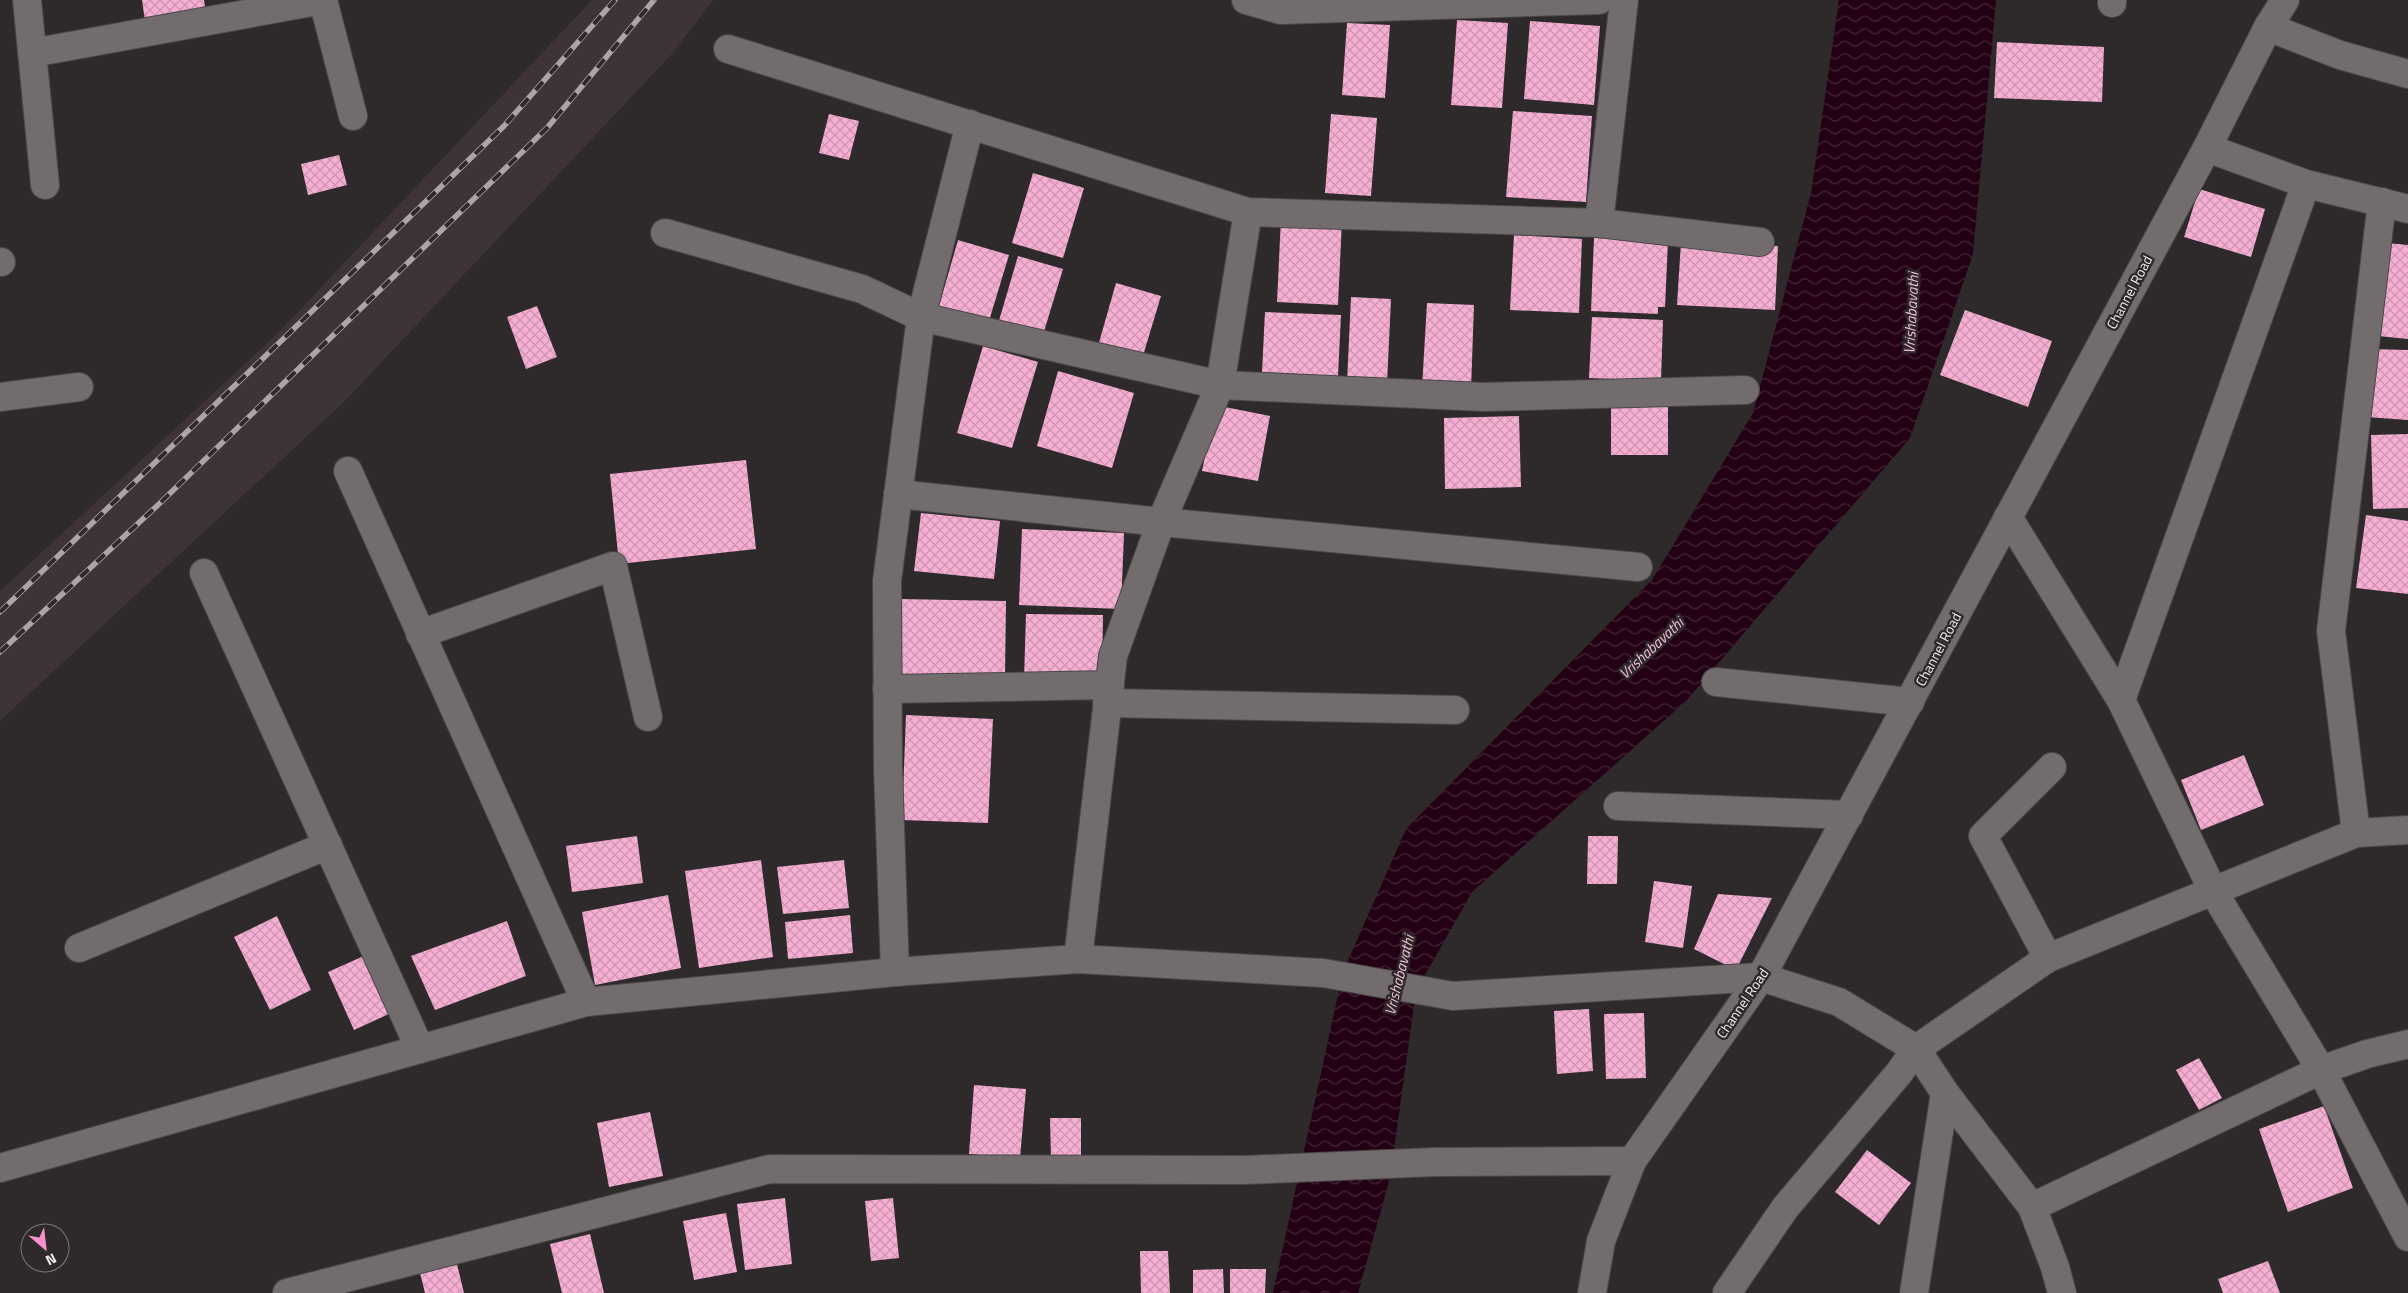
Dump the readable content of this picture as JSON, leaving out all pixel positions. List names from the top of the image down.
{
  "streets": {
    "street": ["Channel Road"]
  },
  "water": ["Vrishabavathi"],
  "north": "bottom right"
}
